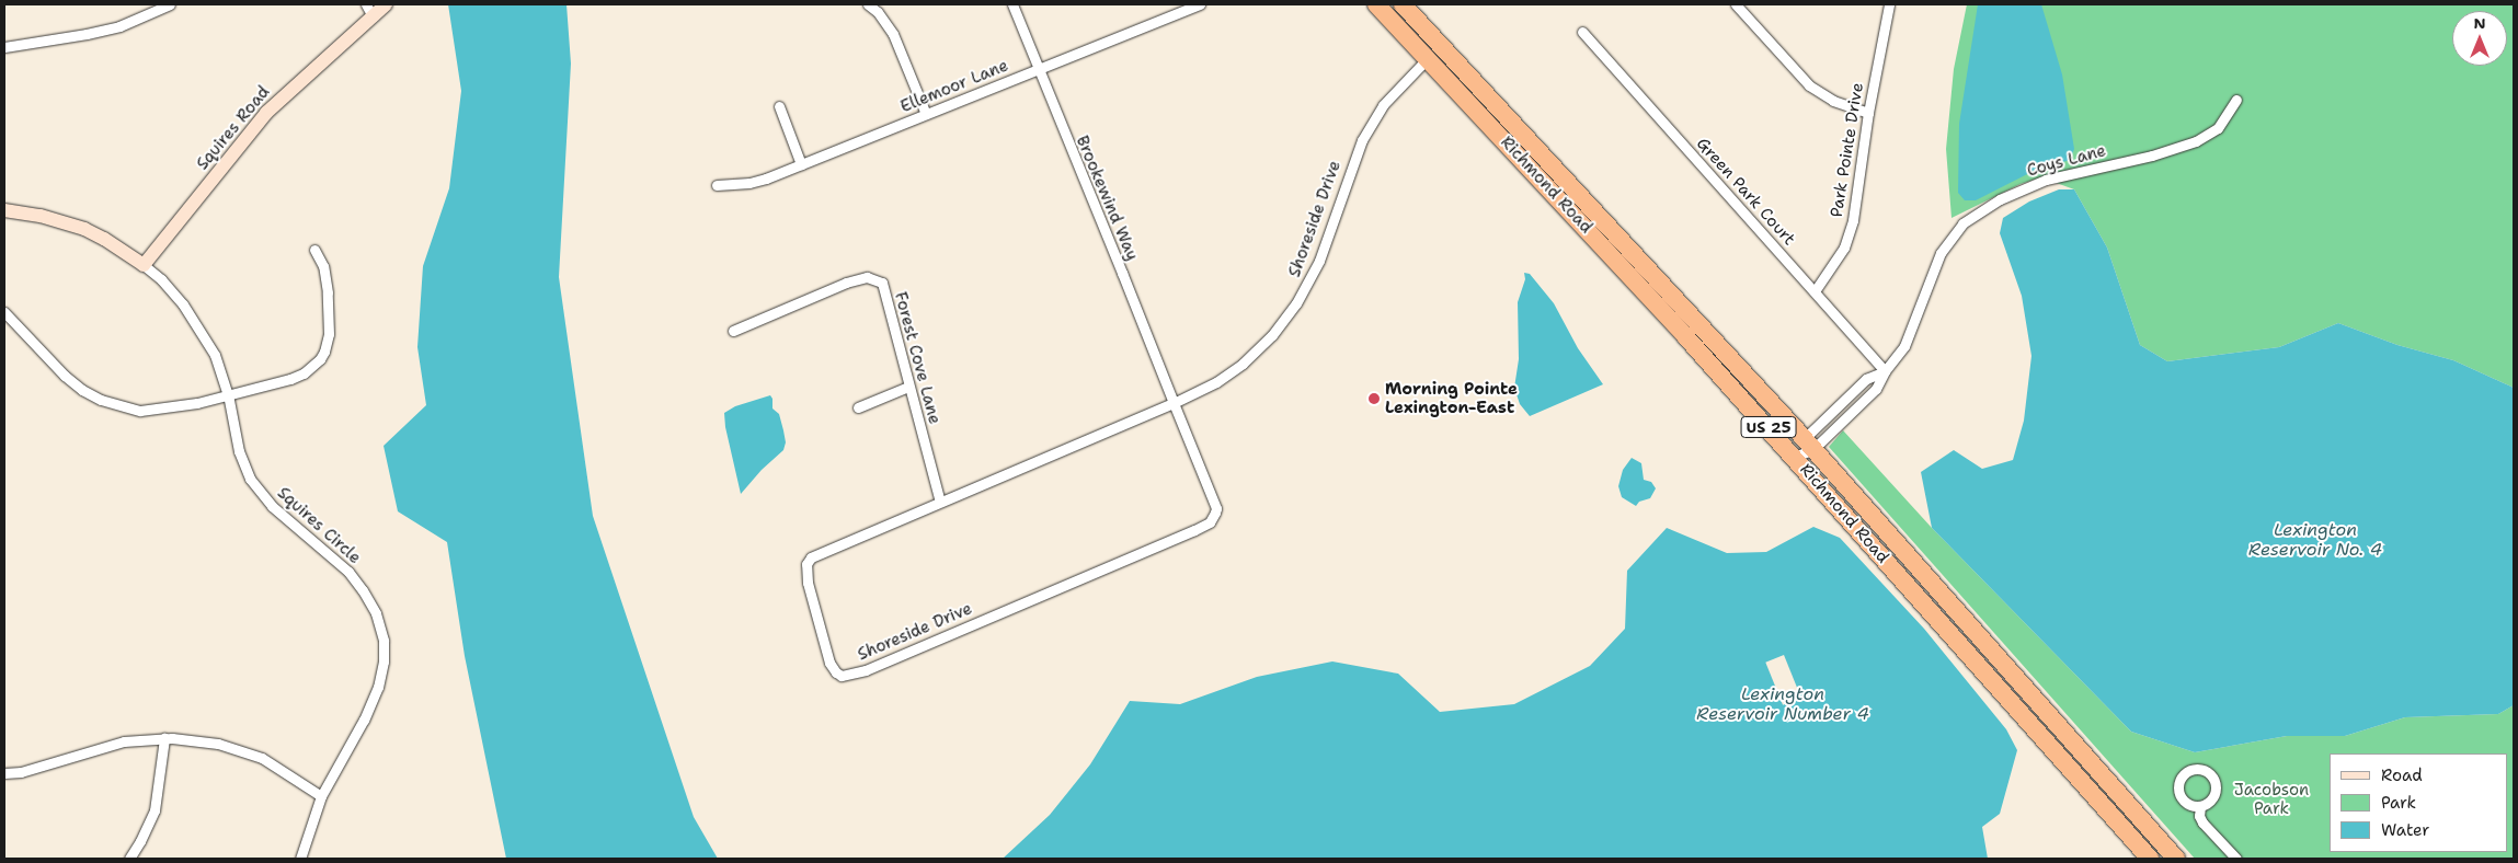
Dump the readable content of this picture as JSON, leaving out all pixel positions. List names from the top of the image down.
{
  "streets": {
    "highway": ["Richmond Road", "US 25"],
    "street": [
      "Ellemoor Lane",
      "Squires Road",
      "Park Pointe Drive",
      "Coys Lane",
      "Green Park Court",
      "Brookewind Way",
      "Shoreside Drive",
      "Forest Cove Lane",
      "Squires Circle"
    ]
  },
  "crossings": [
    ["Ellemoor Lane", "Brookewind Way"],
    ["Park Pointe Drive", "Green Park Court"],
    ["Coys Lane", "Richmond Road"],
    ["Coys Lane", "Green Park Court"],
    ["Richmond Road", "Shoreside Drive"],
    ["Brookewind Way", "Shoreside Drive"],
    ["Shoreside Drive", "Forest Cove Lane"]
  ],
  "water": ["Lexington Reservoir No. 4", "Lexington Reservoir Number 4"],
  "parks": ["Jacobson Park"],
  "places": ["Morning Pointe Lexington-East"],
  "legend": ["Road", "Park", "Water"],
  "north": "top"
}
